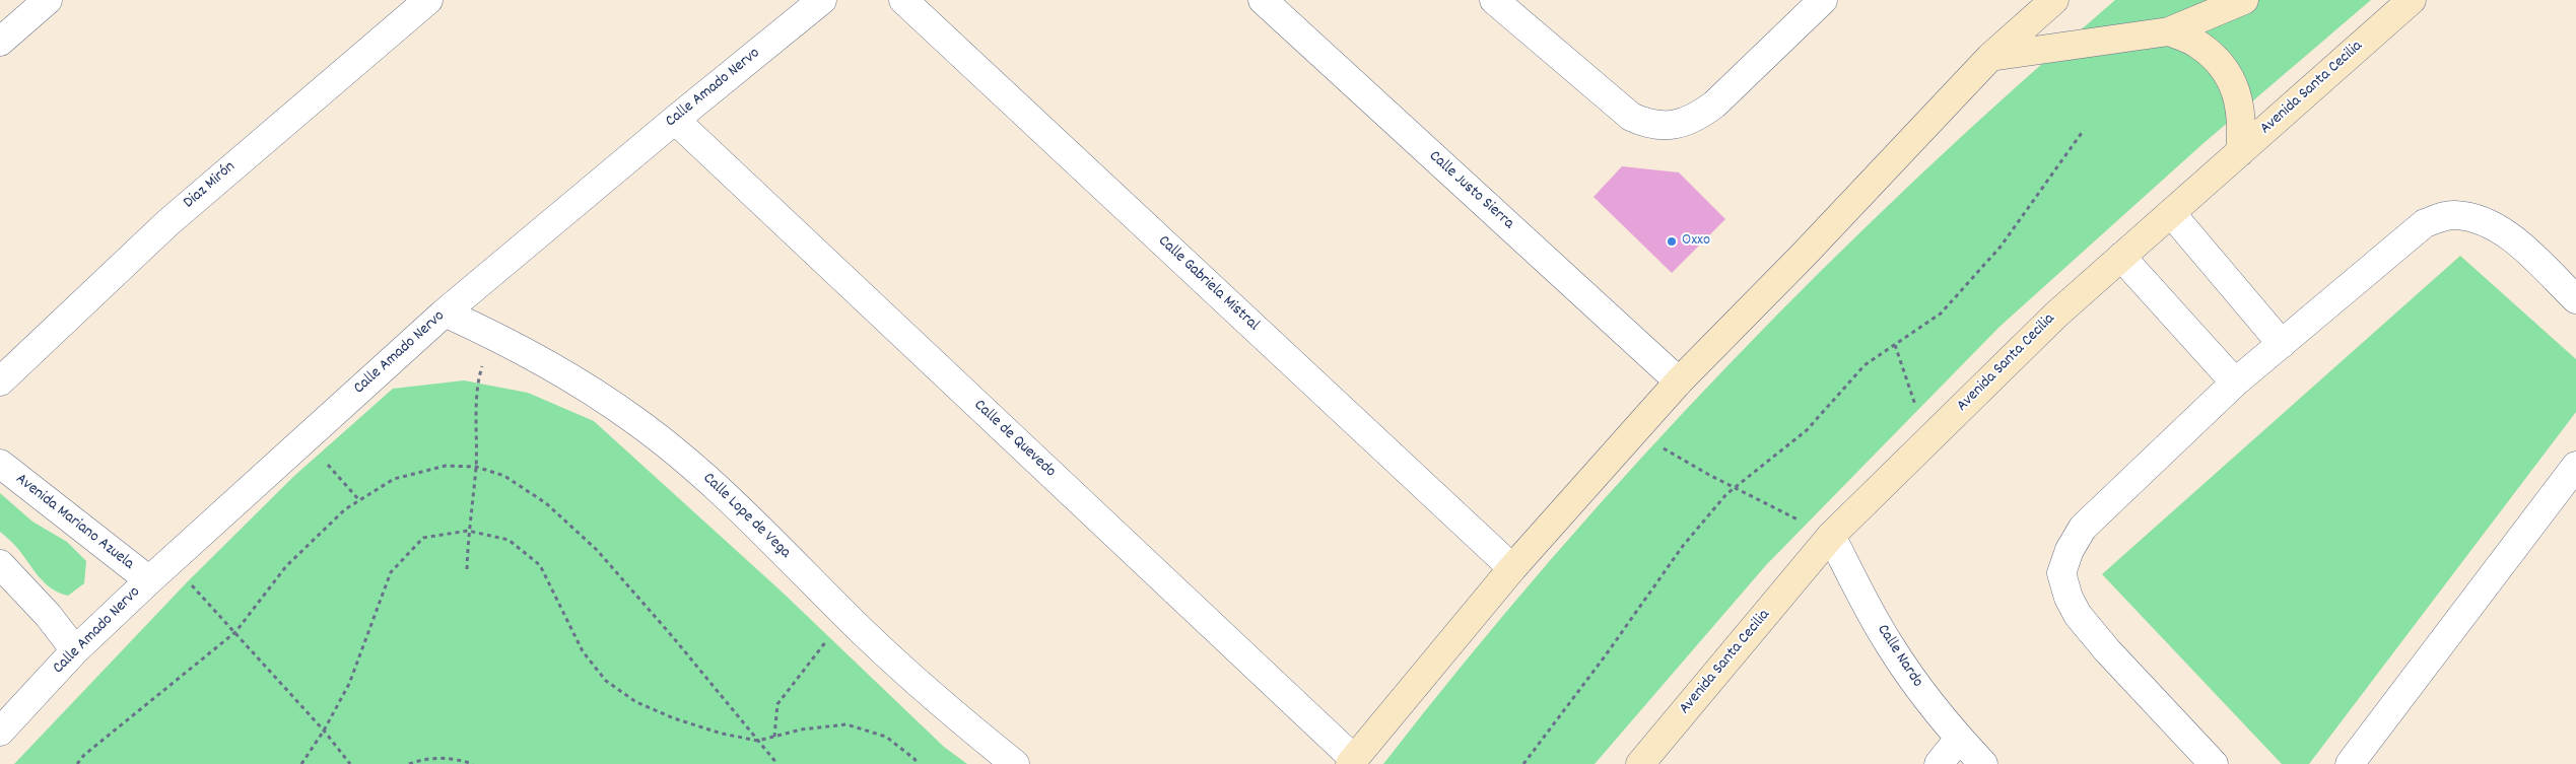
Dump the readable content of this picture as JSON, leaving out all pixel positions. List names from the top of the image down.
{
  "streets": {
    "street": [
      "Calle Amado Nervo",
      "Avenida Santa Cecilia",
      "Diaz Mirón",
      "Calle Justo Sierra",
      "Calle Gabriela Mistral",
      "Calle de Quevedo",
      "Calle Lope de Vega",
      "Avenida Mariano Azuela",
      "Calle Nardo"
    ]
  },
  "crossings": [
    ["Calle Amado Nervo", "Calle de Quevedo"],
    ["Calle Amado Nervo", "Calle Lope de Vega"],
    ["Calle Amado Nervo", "Avenida Mariano Azuela"],
    ["Avenida Santa Cecilia", "Calle Nardo"]
  ],
  "places": ["Oxxo"]
}
